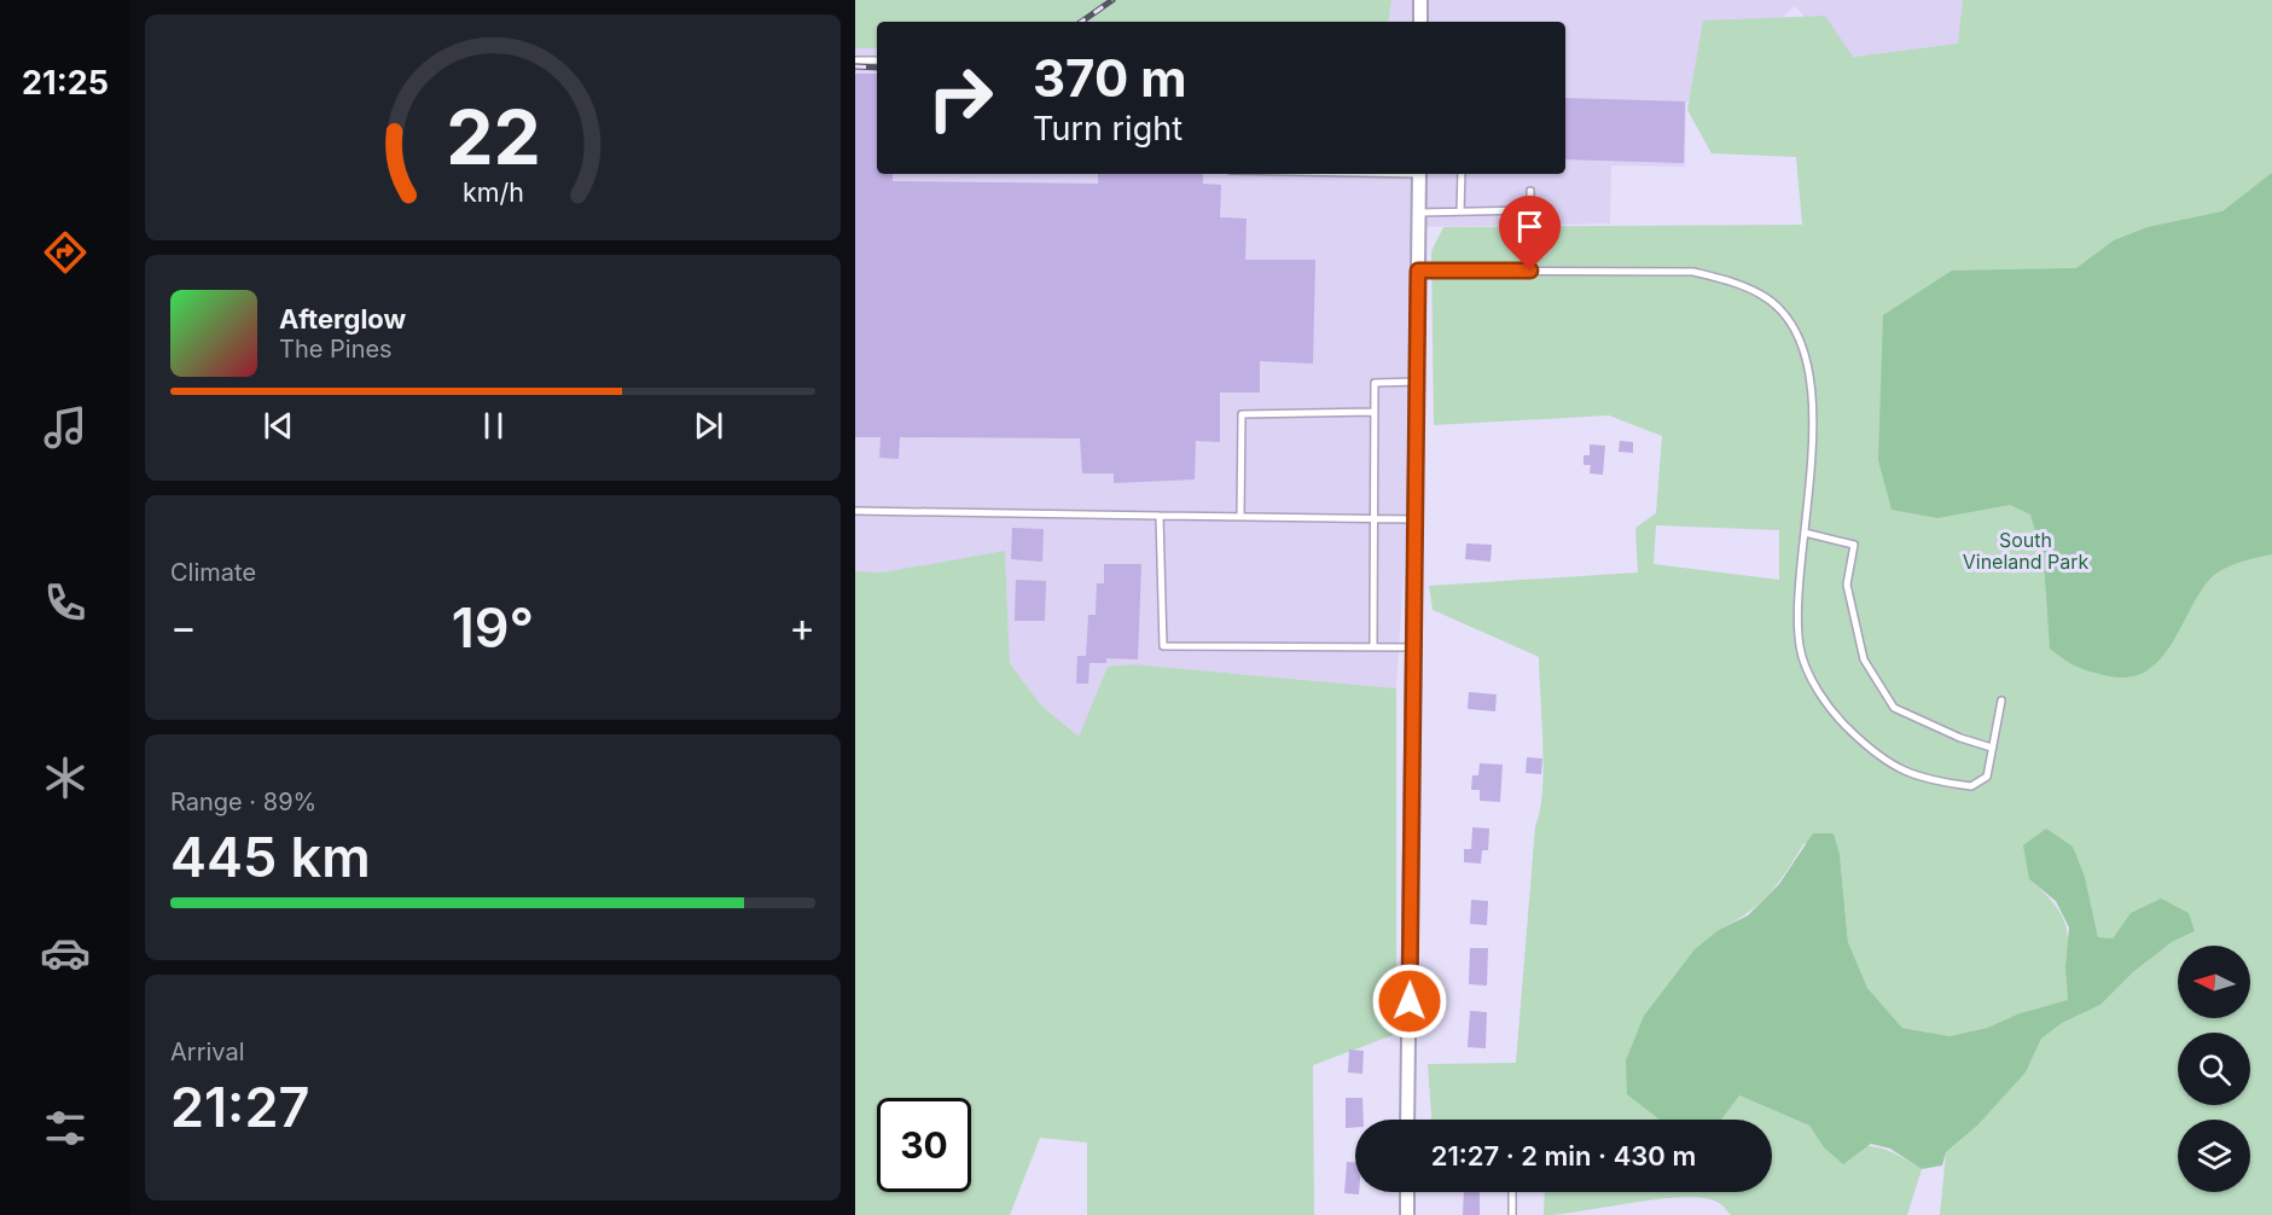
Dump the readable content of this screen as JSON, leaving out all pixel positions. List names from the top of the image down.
{
  "parks": ["South Vineland Park"],
  "north": "left",
  "page": {
    "tabs": "21:25",
    "turn": ["370 m", "Turn right"],
    "song": ["Afterglow", "The Pines"],
    "tile": [
      "Climate",
      ["Range · 89%", "445 km"],
      ["Arrival", "21:27"]
    ],
    "heat": ["−", "19°", "+"],
    "limit": "30",
    "trip": "21:27 · 2 min · 430 m",
    "gauge": ["22", "km/h"]
  }
}
